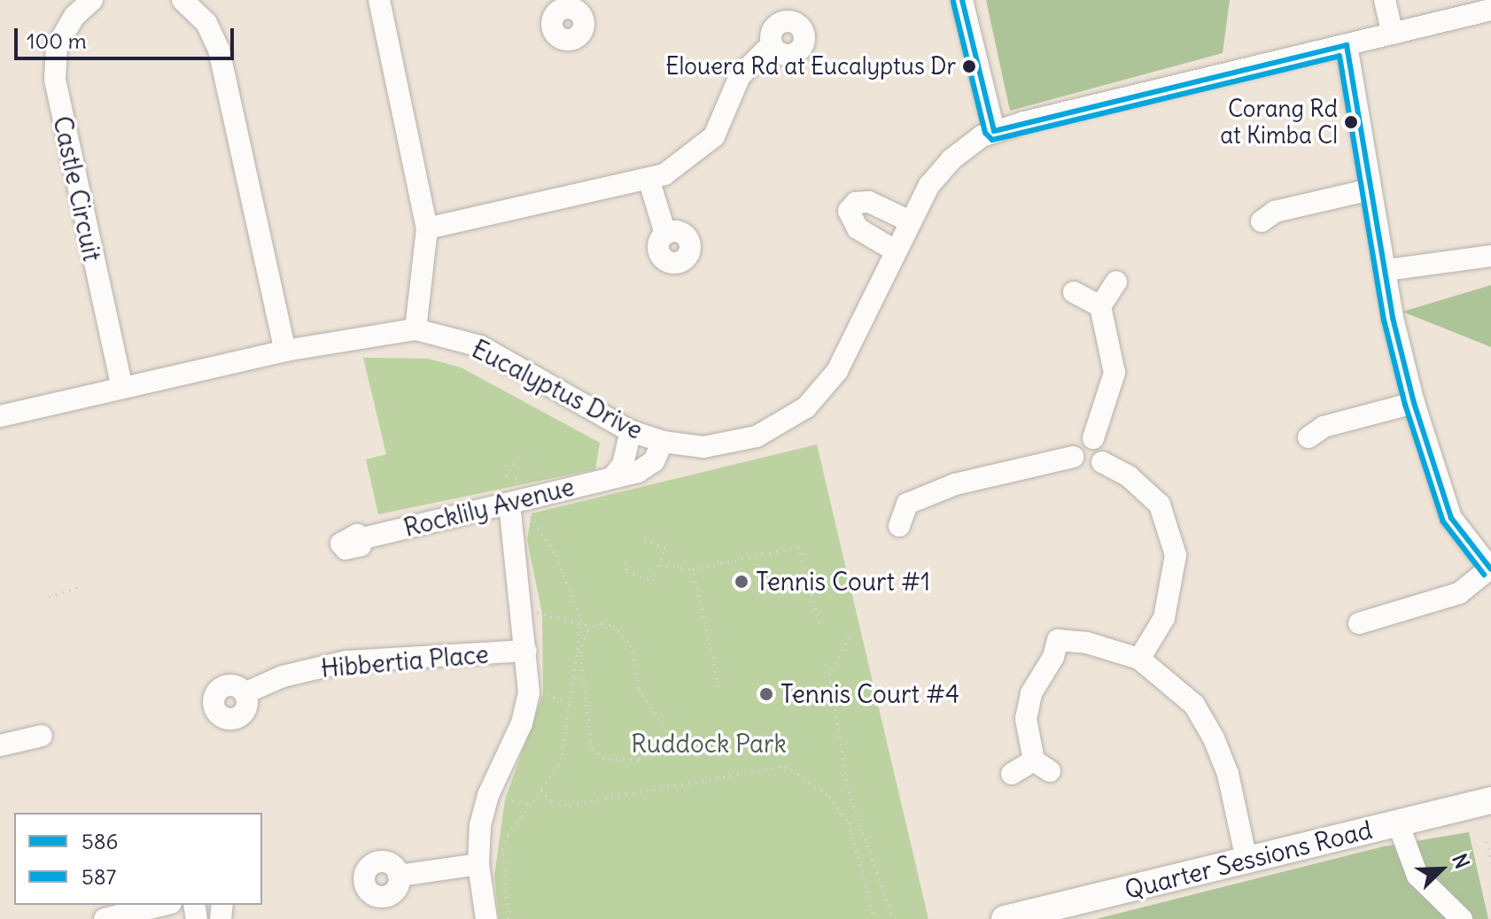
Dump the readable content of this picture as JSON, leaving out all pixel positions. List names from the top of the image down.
{
  "streets": {
    "main road": ["Quarter Sessions Road"],
    "street": [
      "Castle Circuit",
      "Eucalyptus Drive",
      "Rocklily Avenue",
      "Hibbertia Place"
    ]
  },
  "crossings": [
    ["Castle Circuit", "Eucalyptus Drive"],
    ["Eucalyptus Drive", "Rocklily Avenue"]
  ],
  "parks": ["Ruddock Park"],
  "places": [
    "Elouera Rd at Eucalyptus Dr",
    "Corang Rd at Kimba Cl",
    "Tennis Court #1",
    "Tennis Court #4"
  ],
  "lines": ["transit line 586", "transit line 587"],
  "legend": ["586", "587"],
  "scale_bar": "100 m",
  "north": "top right"
}
